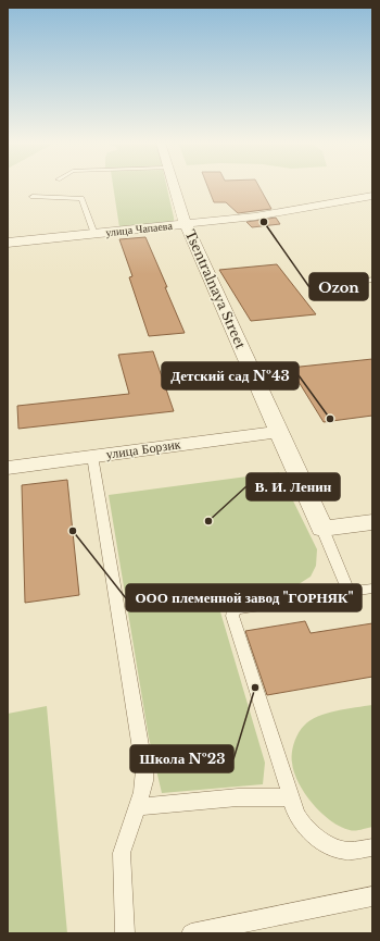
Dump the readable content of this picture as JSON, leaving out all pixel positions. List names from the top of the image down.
{
  "streets": {
    "street": ["улица Чапаева", "Tsentralnaya Street", "улица Борзик"]
  },
  "crossings": [
    ["улица Чапаева", "Tsentralnaya Street"],
    ["Tsentralnaya Street", "улица Борзик"]
  ],
  "places": [
    "Ozon",
    "Детский сад №43",
    "В. И. Ленин",
    "ООО племенной завод \"ГОРНЯК\"",
    "Школа №23"
  ]
}
